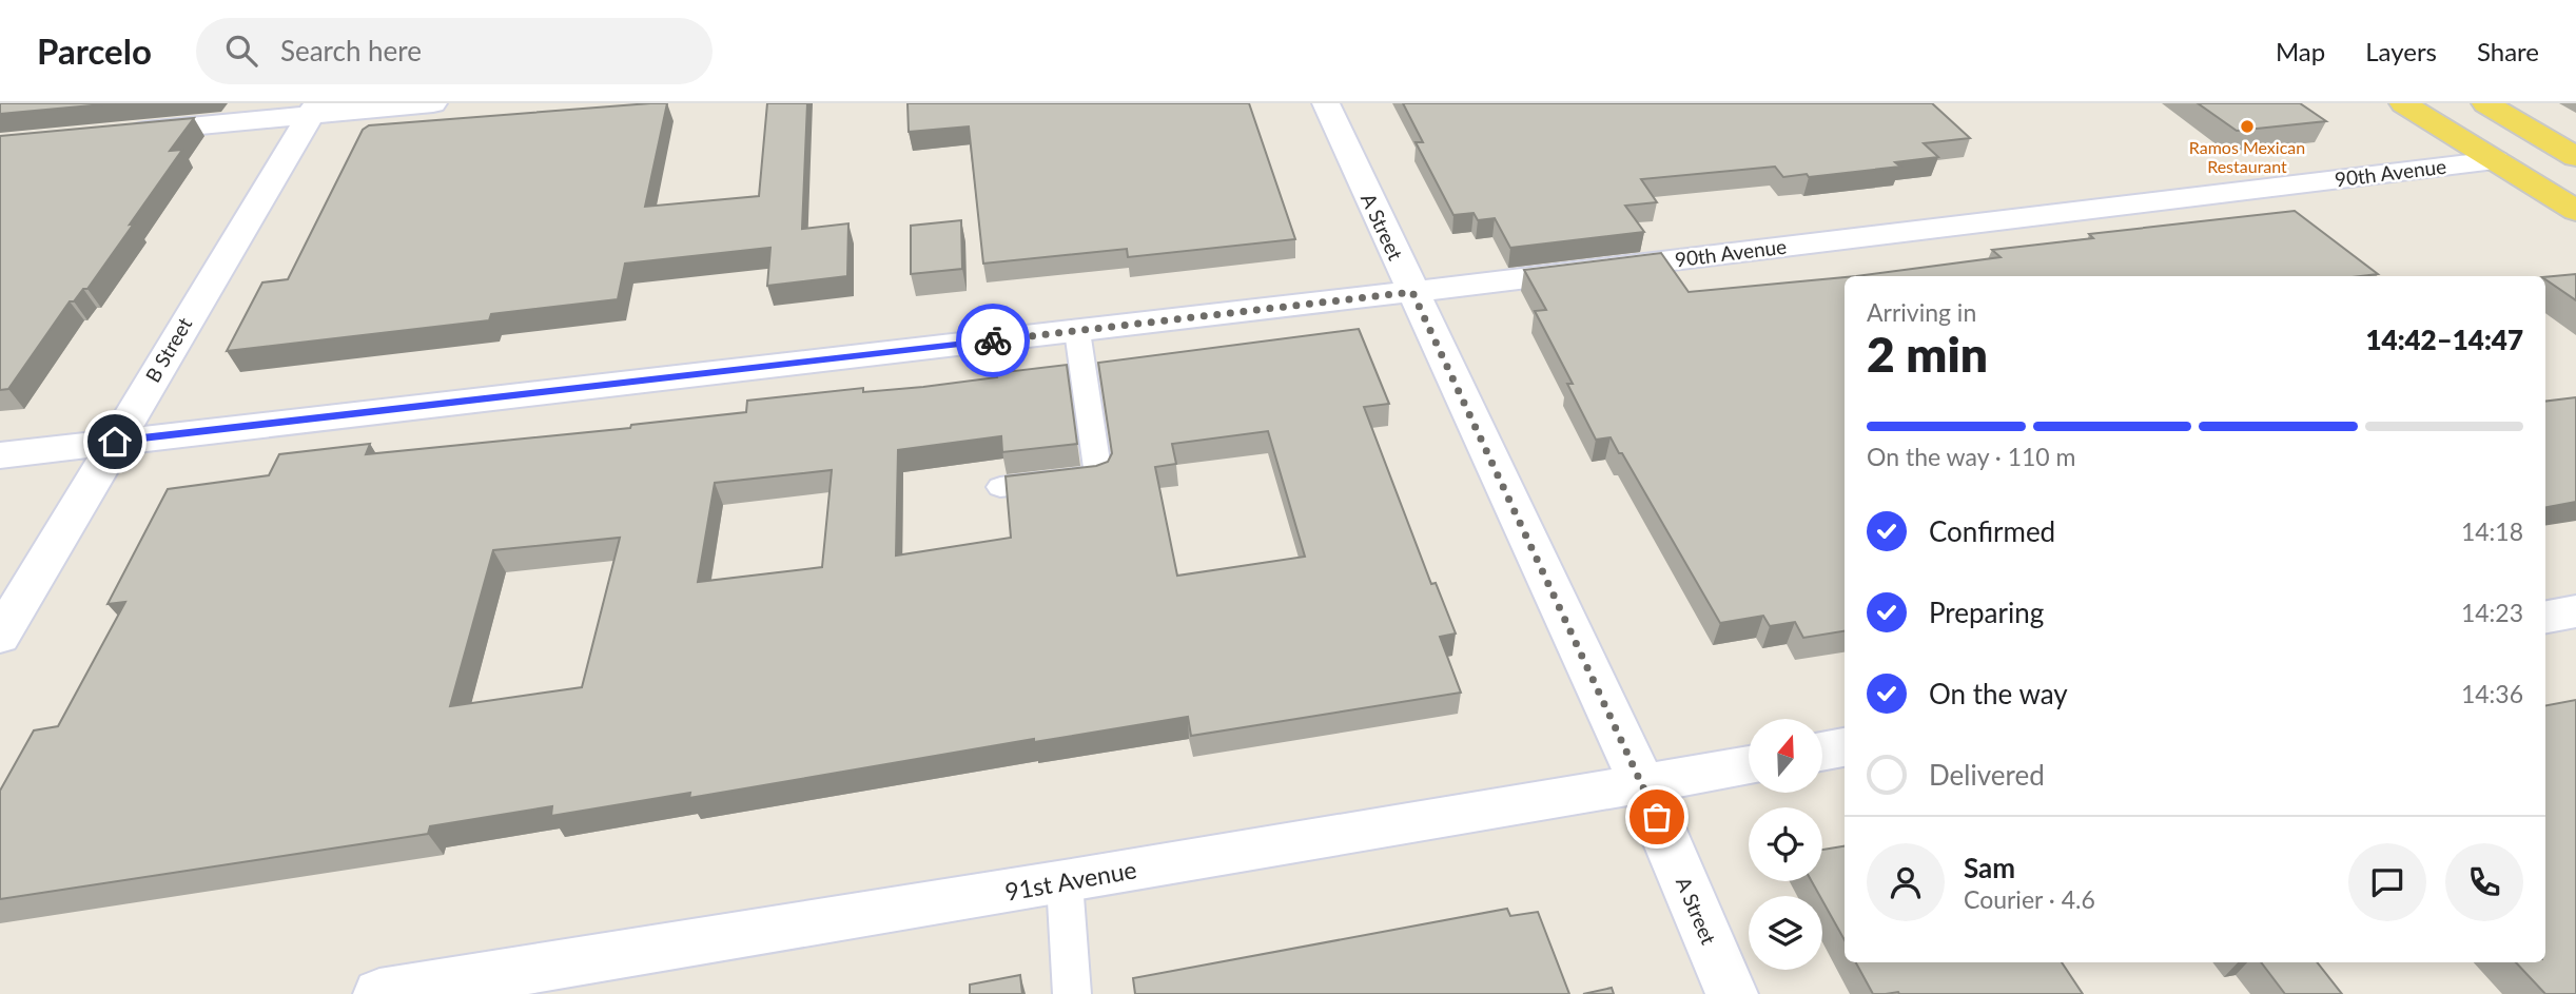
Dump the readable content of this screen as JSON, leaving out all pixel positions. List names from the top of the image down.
{
  "streets": {
    "street": [
      "90th Avenue",
      "A Street",
      "B Street",
      "91st Avenue"
    ]
  },
  "crossings": [
    ["90th Avenue", "A Street"],
    ["90th Avenue", "B Street"],
    ["A Street", "91st Avenue"]
  ],
  "places": ["Ramos Mexican Restaurant"],
  "north": "top",
  "page": {
    "header": "Parcelo",
    "search": "Search here",
    "nav": ["Map", "Layers", "Share"],
    "heading": ["2 min", "Arriving in", "14:42–14:47"],
    "panel": ["Sam", "Courier · 4.6"],
    "bar": "On the way · 110 m",
    "list": [
      ["Confirmed", "14:18"],
      ["Preparing", "14:23"],
      ["On the way", "14:36"],
      "Delivered"
    ]
  }
}
